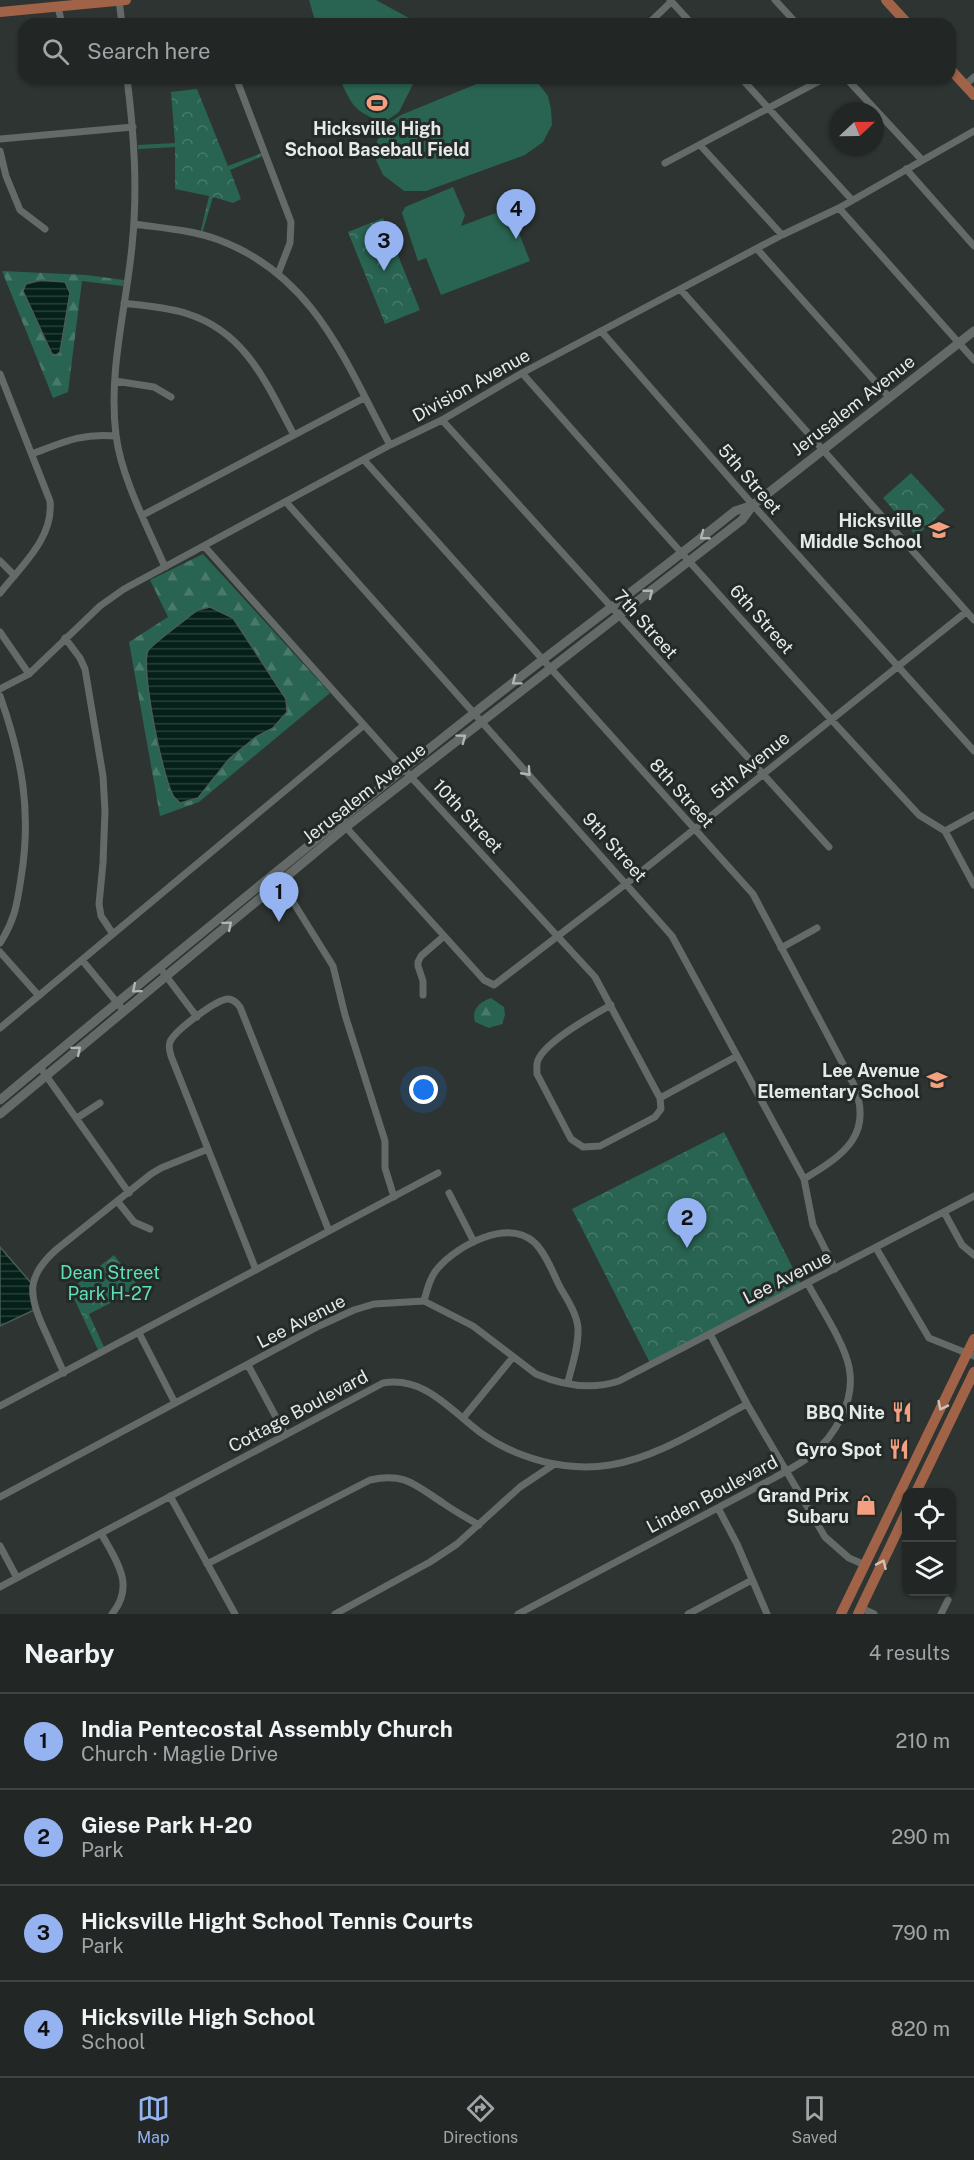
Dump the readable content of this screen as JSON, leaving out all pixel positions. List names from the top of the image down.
{
  "streets": {
    "main road": ["Jerusalem Avenue"],
    "street": [
      "Division Avenue",
      "5th Street",
      "6th Street",
      "7th Street",
      "5th Avenue",
      "8th Street",
      "10th Street",
      "9th Street",
      "Lee Avenue",
      "Cottage Boulevard",
      "Linden Boulevard"
    ]
  },
  "crossings": [
    ["Division Avenue", "5th Street"],
    ["Division Avenue", "6th Street"],
    ["Division Avenue", "7th Street"],
    ["Division Avenue", "8th Street"],
    ["Division Avenue", "10th Street"],
    ["Division Avenue", "9th Street"],
    ["Jerusalem Avenue", "5th Street"],
    ["Jerusalem Avenue", "6th Street"],
    ["Jerusalem Avenue", "7th Street"],
    ["Jerusalem Avenue", "8th Street"],
    ["Jerusalem Avenue", "10th Street"],
    ["Jerusalem Avenue", "9th Street"],
    ["5th Street", "5th Avenue"],
    ["6th Street", "5th Avenue"],
    ["7th Street", "5th Avenue"],
    ["5th Avenue", "8th Street"],
    ["5th Avenue", "10th Street"],
    ["5th Avenue", "9th Street"],
    ["8th Street", "9th Street"],
    ["9th Street", "Lee Avenue"],
    ["Lee Avenue", "Linden Boulevard"]
  ],
  "parks": ["Dean Street Park H-27"],
  "places": {
    "sports": ["Hicksville High School Baseball Field"],
    "school or university": ["Hicksville Middle School", "Lee Avenue Elementary School"],
    "restaurant": ["BBQ Nite", "Gyro Spot"],
    "shop": ["Grand Prix Subaru"]
  },
  "north": "right",
  "page": {
    "search": "Search here",
    "pins": [
      "4",
      "3",
      "1",
      "2"
    ],
    "heading": ["Nearby", "4 results"],
    "list": [
      {
        "mark": "1",
        "name": "India Pentecostal Assembly Church",
        "note": "Church · Maglie Drive",
        "value": "210 m"
      },
      {
        "mark": "2",
        "name": "Giese Park H-20",
        "note": "Park",
        "value": "290 m"
      },
      {
        "mark": "3",
        "name": "Hicksville Hight School Tennis Courts",
        "note": "Park",
        "value": "790 m"
      },
      {
        "mark": "4",
        "name": "Hicksville High School",
        "note": "School",
        "value": "820 m"
      }
    ],
    "nav": ["Map", "Directions", "Saved"]
  }
}
